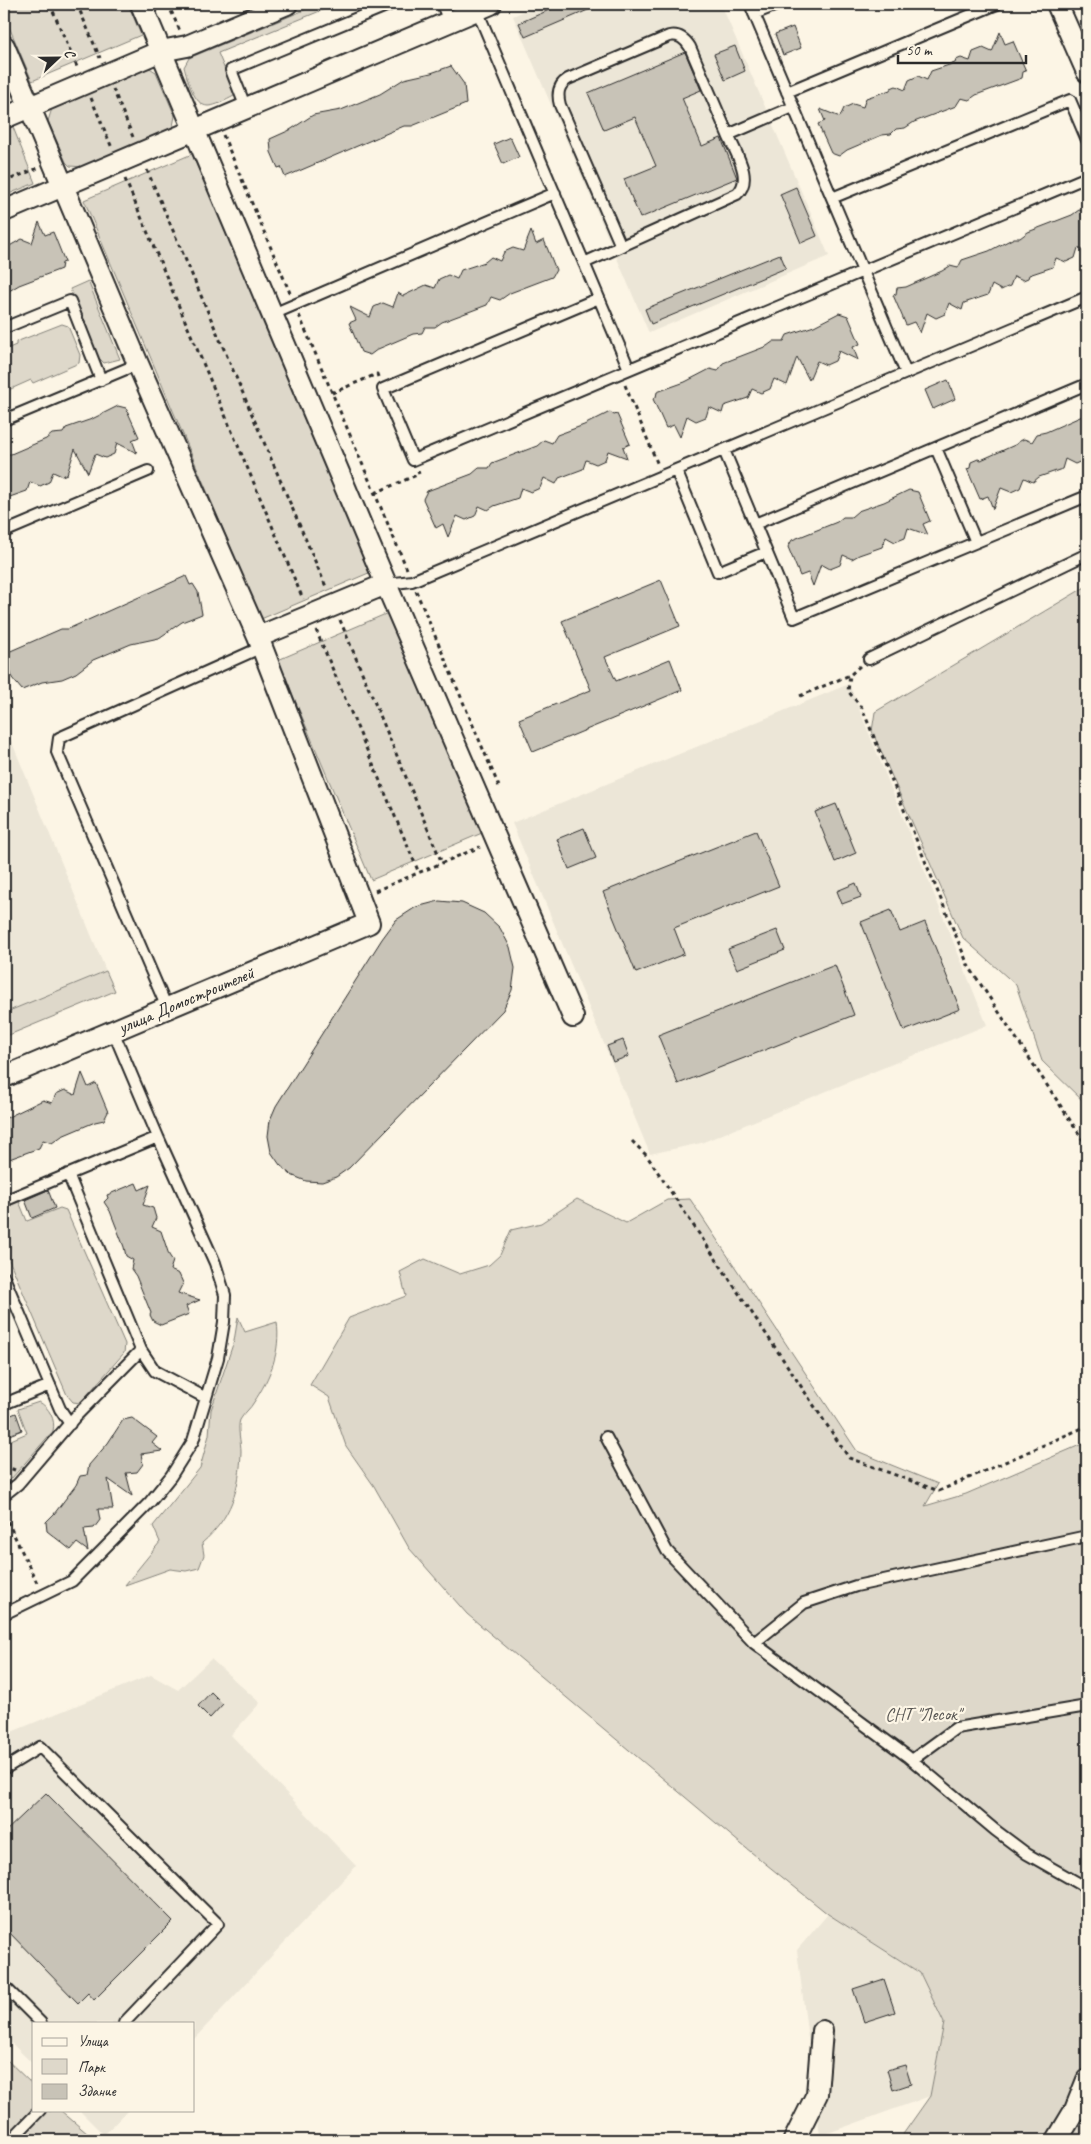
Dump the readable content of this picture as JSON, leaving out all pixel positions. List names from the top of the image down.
{
  "streets": {
    "street": ["улица Домостроителей"]
  },
  "parks": ["СНТ \"Лесок\""],
  "legend": ["Улица", "Парк", "Здание"],
  "scale_bar": "50 m",
  "north": "right"
}
